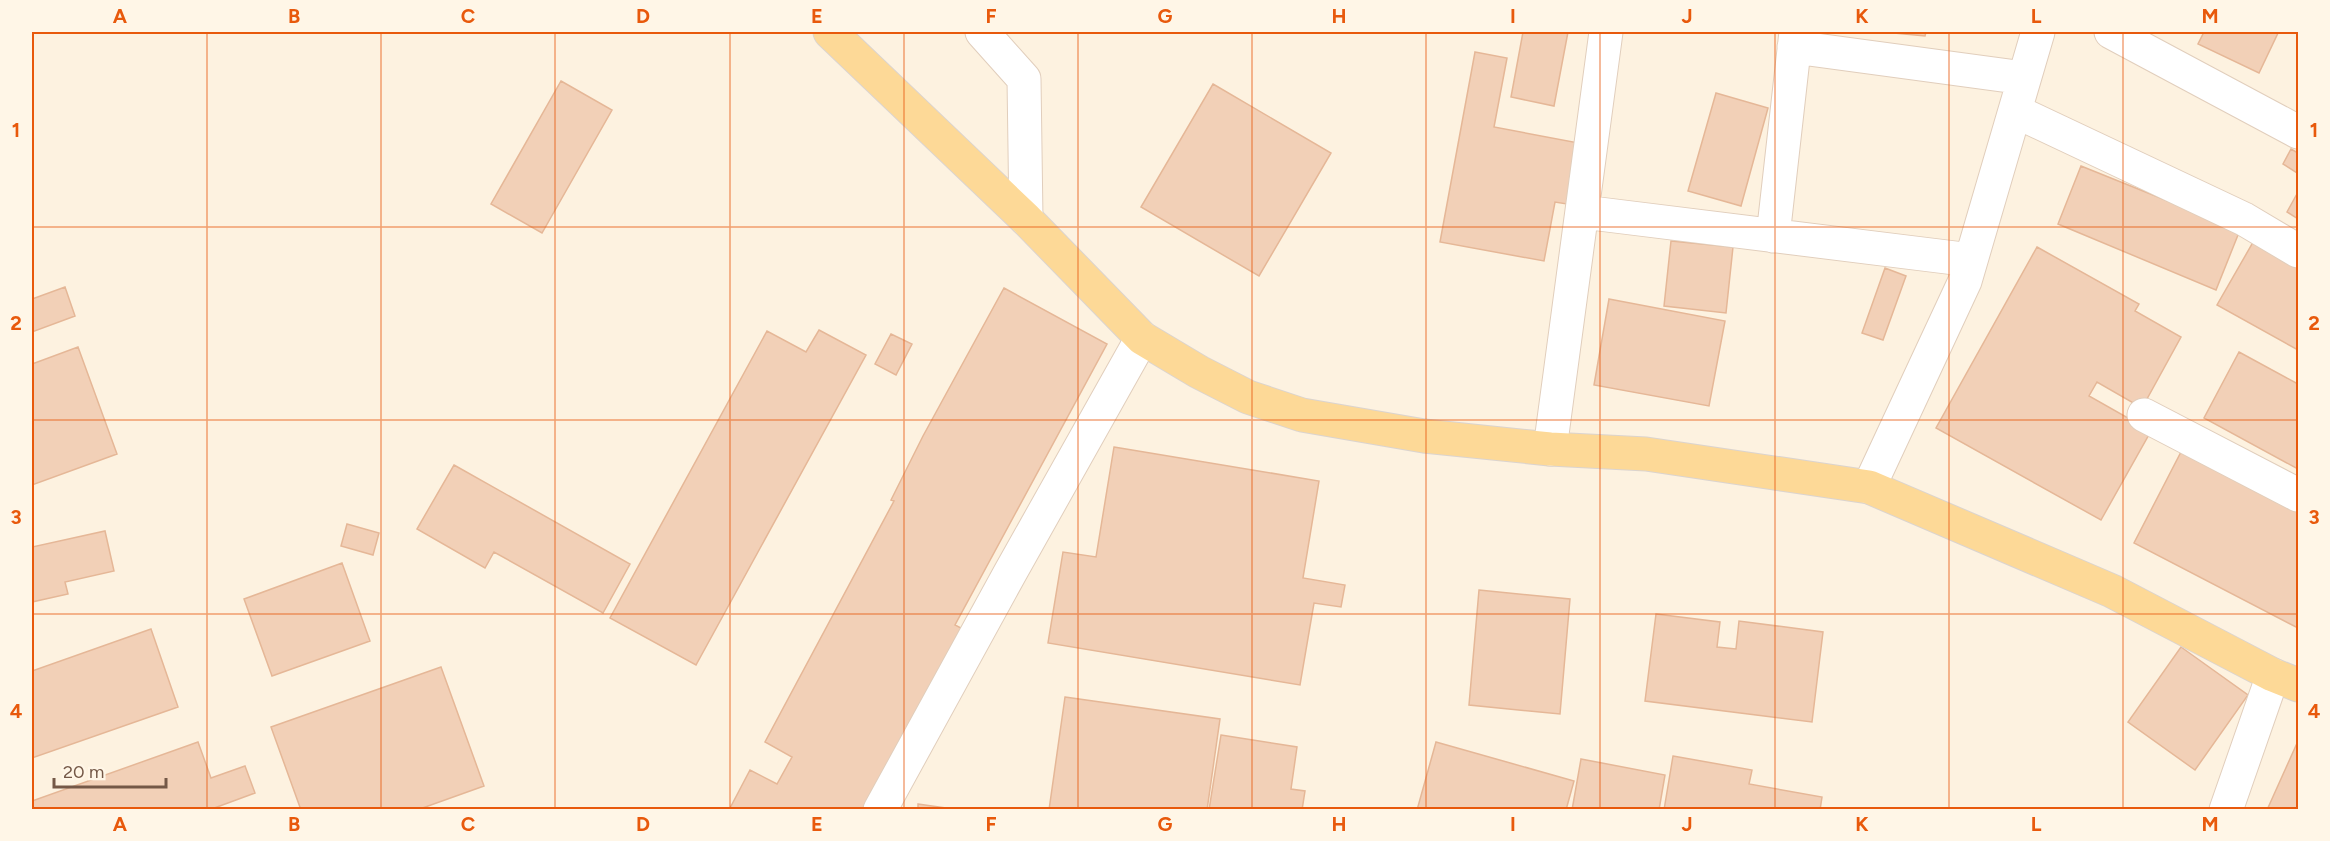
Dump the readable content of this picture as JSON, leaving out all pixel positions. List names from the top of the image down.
{
  "scale_bar": "20 m",
  "grid": {
    "columns": [
      "A",
      "B",
      "C",
      "D",
      "E",
      "F",
      "G",
      "H",
      "I",
      "J",
      "K",
      "L",
      "M"
    ],
    "rows": [
      "1",
      "2",
      "3",
      "4"
    ]
  }
}
